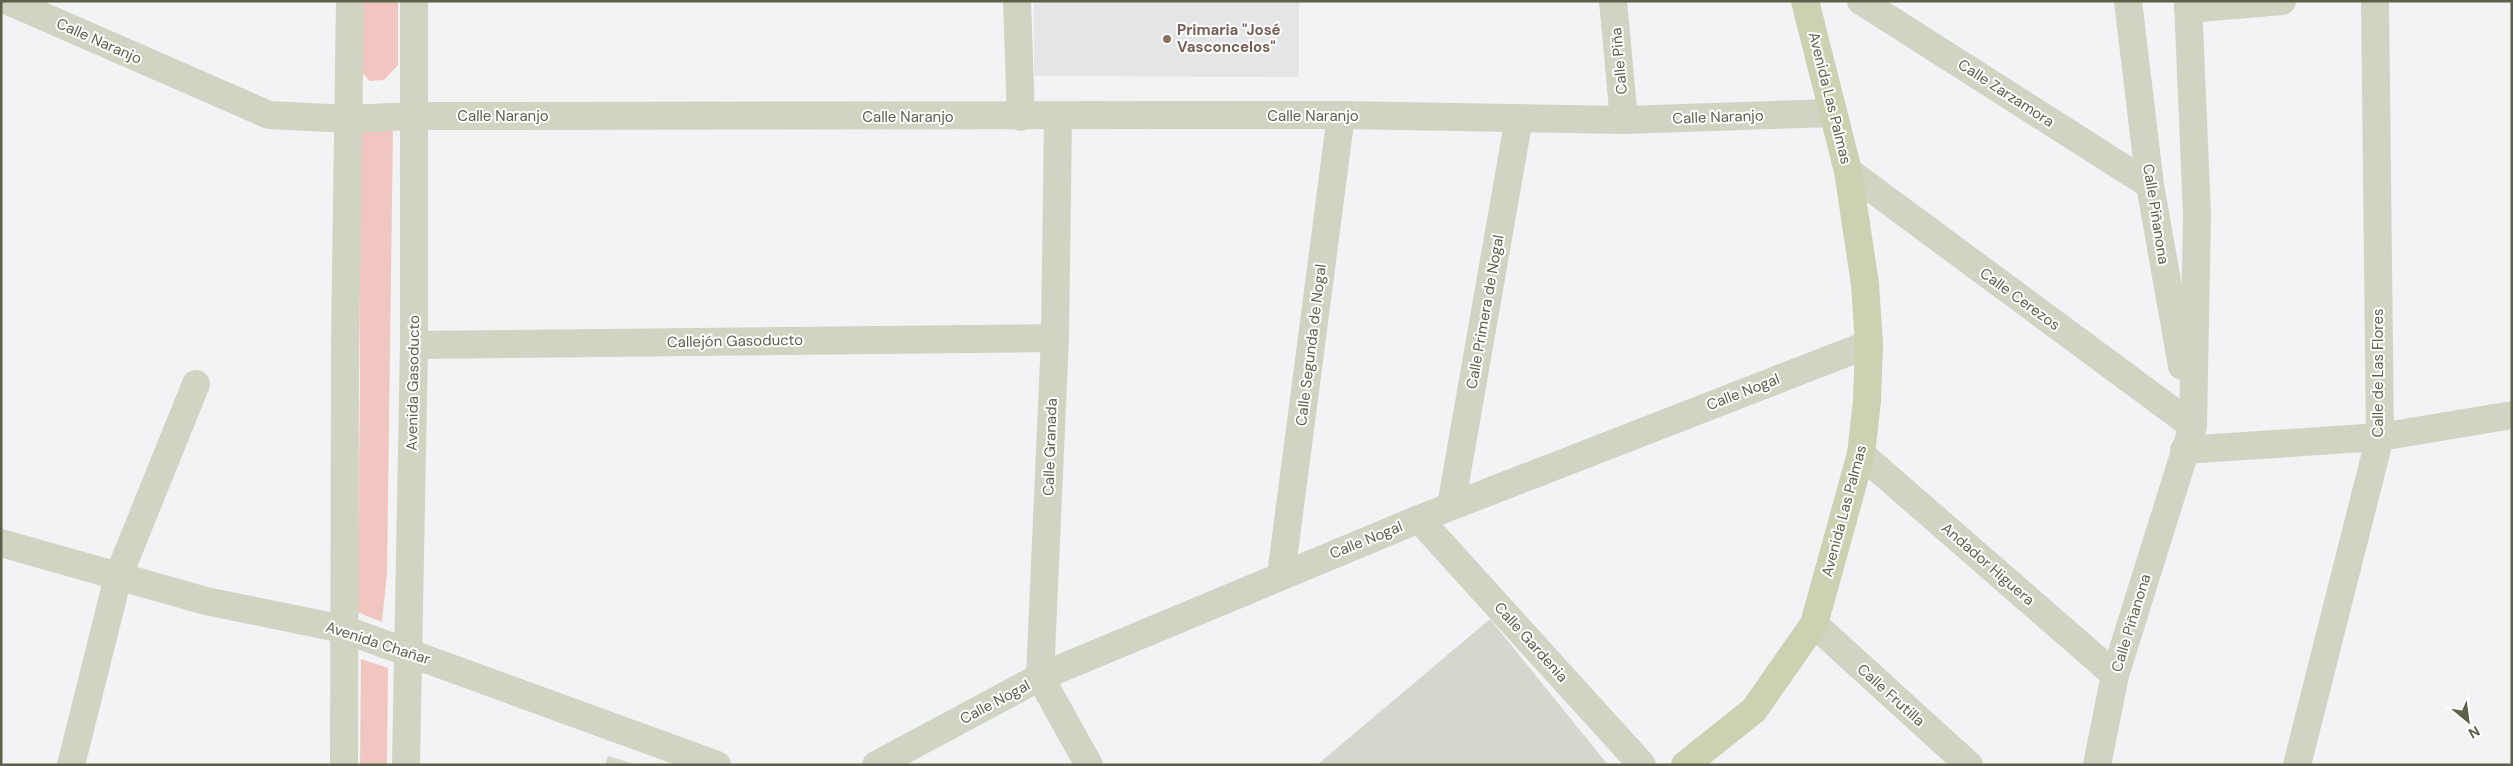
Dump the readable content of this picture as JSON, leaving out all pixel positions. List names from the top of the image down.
{
  "streets": {
    "main road": ["Avenida Las Palmas"],
    "street": [
      "Calle Naranjo",
      "Calle Piña",
      "Calle Zarzamora",
      "Calle Piñanona",
      "Calle Cerezos",
      "Calle Primera de Nogal",
      "Callejón Gasoducto",
      "Calle Segunda de Nogal",
      "Calle de Las Flores",
      "Avenida Gasoducto",
      "Calle Nogal",
      "Calle Granada",
      "Andador Higuera",
      "Calle Gardenia",
      "Avenida Chañar",
      "Calle Frutilla"
    ]
  },
  "crossings": [
    ["Calle Naranjo", "Calle Piña"],
    ["Calle Naranjo", "Avenida Las Palmas"],
    ["Calle Naranjo", "Calle Primera de Nogal"],
    ["Calle Naranjo", "Calle Segunda de Nogal"],
    ["Calle Naranjo", "Avenida Gasoducto"],
    ["Calle Naranjo", "Calle Granada"],
    ["Calle Zarzamora", "Calle Piñanona"],
    ["Avenida Las Palmas", "Calle Cerezos"],
    ["Avenida Las Palmas", "Calle Nogal"],
    ["Avenida Las Palmas", "Andador Higuera"],
    ["Avenida Las Palmas", "Calle Frutilla"],
    ["Calle Piñanona", "Calle Cerezos"],
    ["Calle Piñanona", "Andador Higuera"],
    ["Calle Primera de Nogal", "Calle Nogal"],
    ["Callejón Gasoducto", "Avenida Gasoducto"],
    ["Callejón Gasoducto", "Calle Granada"],
    ["Calle Segunda de Nogal", "Calle Nogal"],
    ["Avenida Gasoducto", "Avenida Chañar"],
    ["Calle Nogal", "Calle Granada"],
    ["Calle Nogal", "Calle Gardenia"]
  ],
  "places": ["Primaria \"José Vasconcelos\""],
  "north": "bottom right"
}
